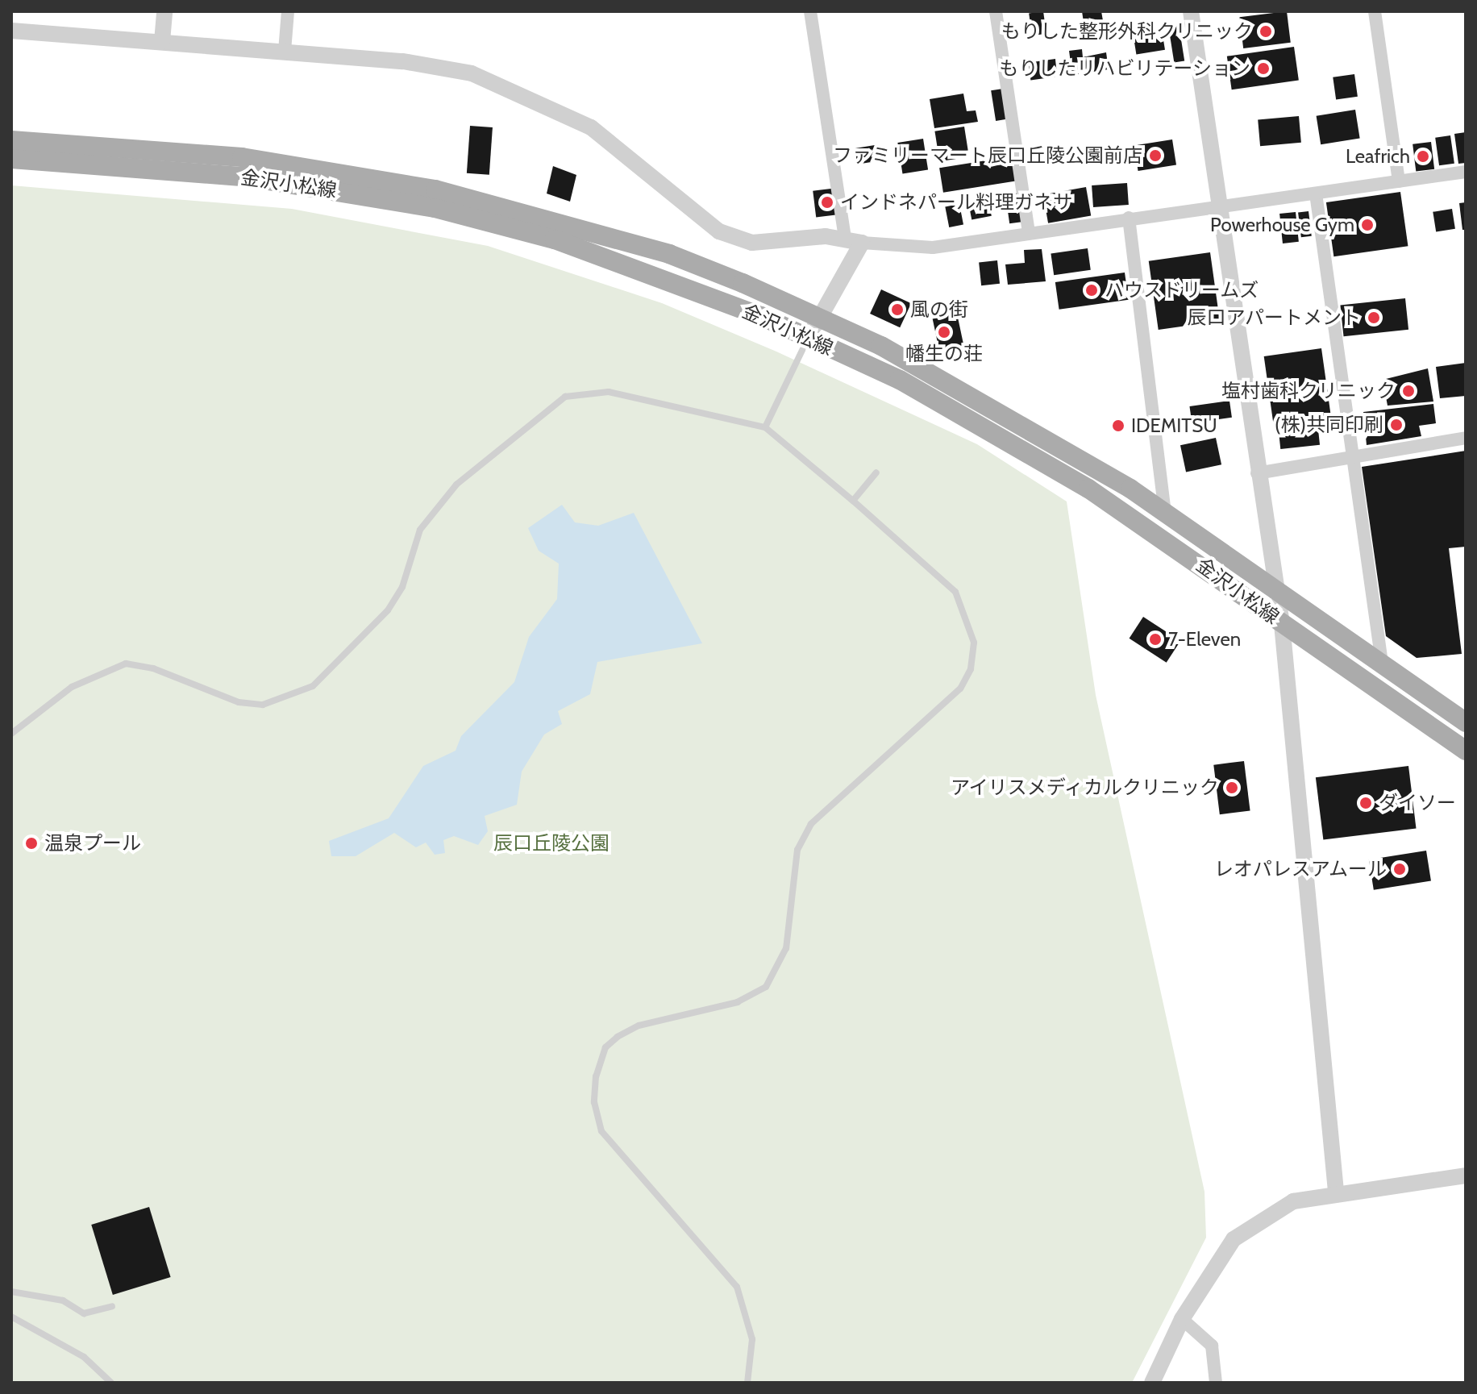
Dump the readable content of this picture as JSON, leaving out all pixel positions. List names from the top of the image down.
{
  "streets": {
    "main road": ["金沢小松線"]
  },
  "parks": ["辰口丘陵公園"],
  "places": [
    "もりした整形外科クリニック",
    "もりしたリハビリテーション",
    "ファミリーマート辰口丘陵公園前店",
    "Leafrich",
    "インドネパール料理ガネサ",
    "Powerhouse Gym",
    "ハウスドリームズ",
    "風の街",
    "辰口アパートメント",
    "幡生の荘",
    "塩村歯科クリニック",
    "(株)共同印刷",
    "IDEMITSU",
    "7-Eleven",
    "アイリスメディカルクリニック",
    "ダイソー",
    "温泉プール",
    "レオパレスアムール"
  ]
}
